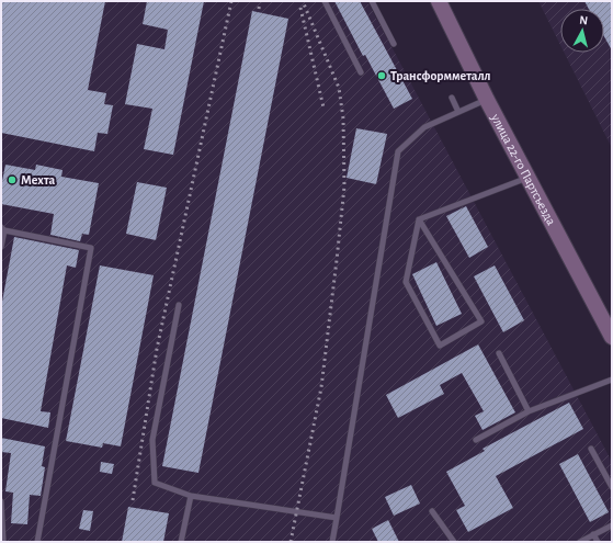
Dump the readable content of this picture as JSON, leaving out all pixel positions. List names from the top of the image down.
{
  "streets": {
    "street": ["улица 22-го Партсъезда"]
  },
  "places": ["Трансформметалл", "Мехта"],
  "north": "top"
}
